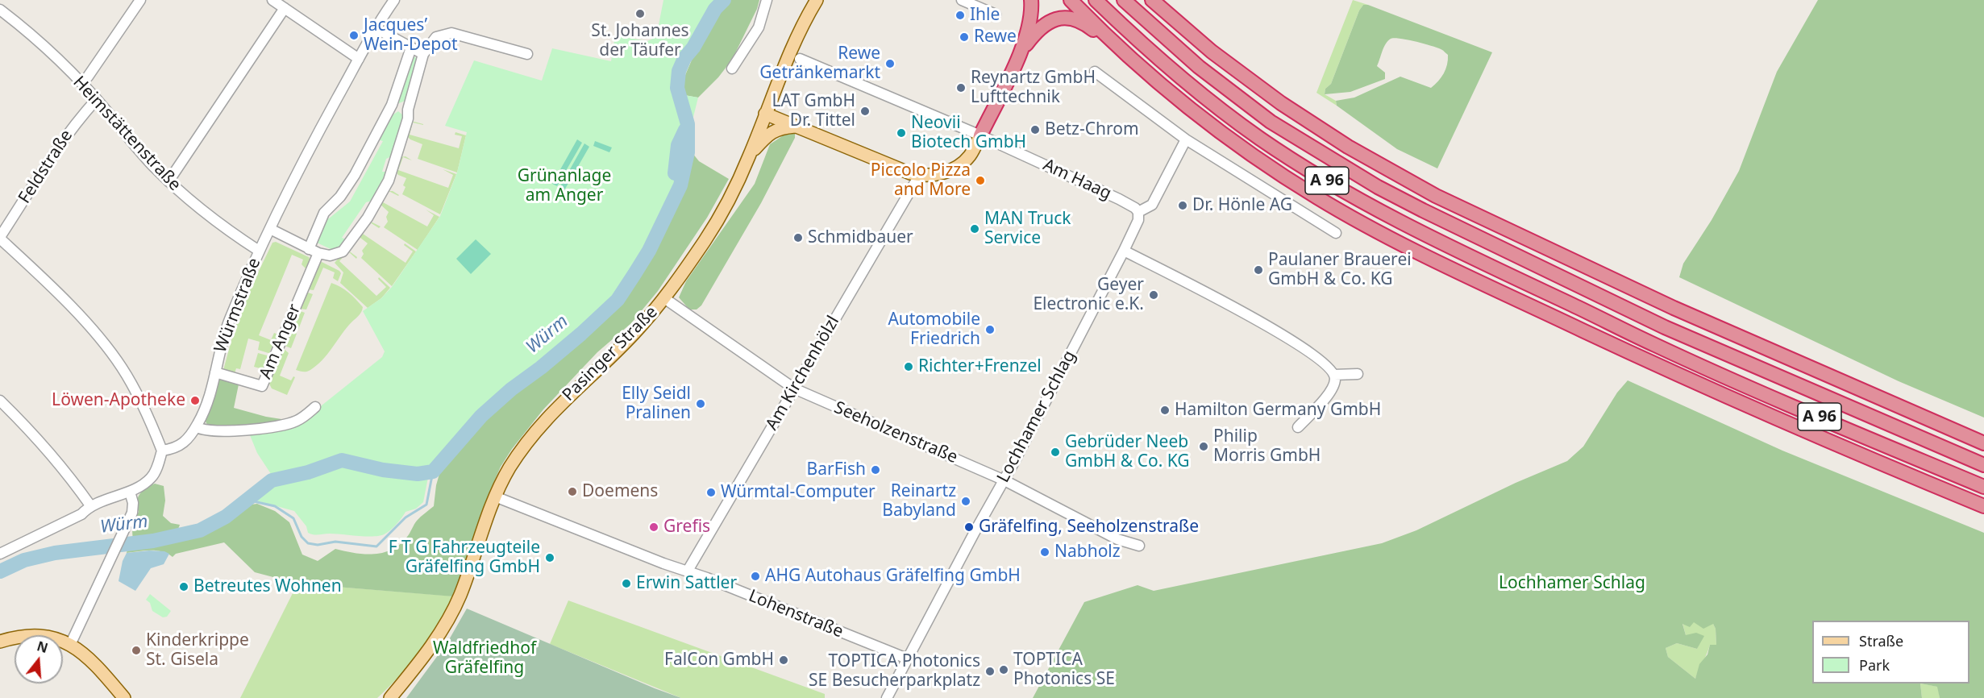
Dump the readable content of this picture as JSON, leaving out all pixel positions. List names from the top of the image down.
{
  "streets": {
    "highway": ["A 96"],
    "main road": ["Pasinger Straße"],
    "street": [
      "Heimstättenstraße",
      "Feldstraße",
      "Am Haag",
      "Würmstraße",
      "Am Anger",
      "Am Kirchenhölzl",
      "Lochhamer Schlag",
      "Seeholzenstraße",
      "Lohenstraße"
    ]
  },
  "crossings": [
    ["Heimstättenstraße", "Feldstraße"],
    ["Heimstättenstraße", "Würmstraße"],
    ["Am Haag", "Lochhamer Schlag"],
    ["Würmstraße", "Am Anger"],
    ["Pasinger Straße", "Seeholzenstraße"],
    ["Pasinger Straße", "Lohenstraße"],
    ["Am Kirchenhölzl", "Seeholzenstraße"],
    ["Am Kirchenhölzl", "Lohenstraße"],
    ["Lochhamer Schlag", "Seeholzenstraße"],
    ["Lochhamer Schlag", "Lohenstraße"]
  ],
  "water": ["Würm"],
  "parks": ["Grünanlage am Anger", "Lochhamer Schlag", "Waldfriedhof Gräfelfing"],
  "places": [
    "St. Johannes der Täufer",
    "Ihle",
    "Jacques’ Wein-Depot",
    "Rewe",
    "Rewe Getränkemarkt",
    "Reynartz GmbH Lufttechnik",
    "LAT GmbH Dr. Tittel",
    "Betz-Chrom",
    "Neovii Biotech GmbH",
    "Piccolo Pizza and More",
    "Dr. Hönle AG",
    "MAN Truck Service",
    "Schmidbauer",
    "Paulaner Brauerei GmbH & Co. KG",
    "Geyer Electronic e.K.",
    "Automobile Friedrich",
    "Richter+Frenzel",
    "Löwen-Apotheke",
    "Elly Seidl Pralinen",
    "Hamilton Germany GmbH",
    "Philip Morris GmbH",
    "Gebrüder Neeb GmbH & Co. KG",
    "BarFish",
    "Doemens",
    "Würmtal-Computer",
    "Reinartz Babyland",
    "Grefis",
    "Gräfelfing, Seeholzenstraße",
    "Nabholz",
    "F T G Fahrzeugteile Gräfelfing GmbH",
    "AHG Autohaus Gräfelfing GmbH",
    "Erwin Sattler",
    "Betreutes Wohnen",
    "Kinderkrippe St. Gisela",
    "FalCon GmbH",
    "TOPTICA Photonics SE",
    "TOPTICA Photonics SE Besucherparkplatz"
  ],
  "legend": ["Straße", "Park"],
  "north": "top"
}
